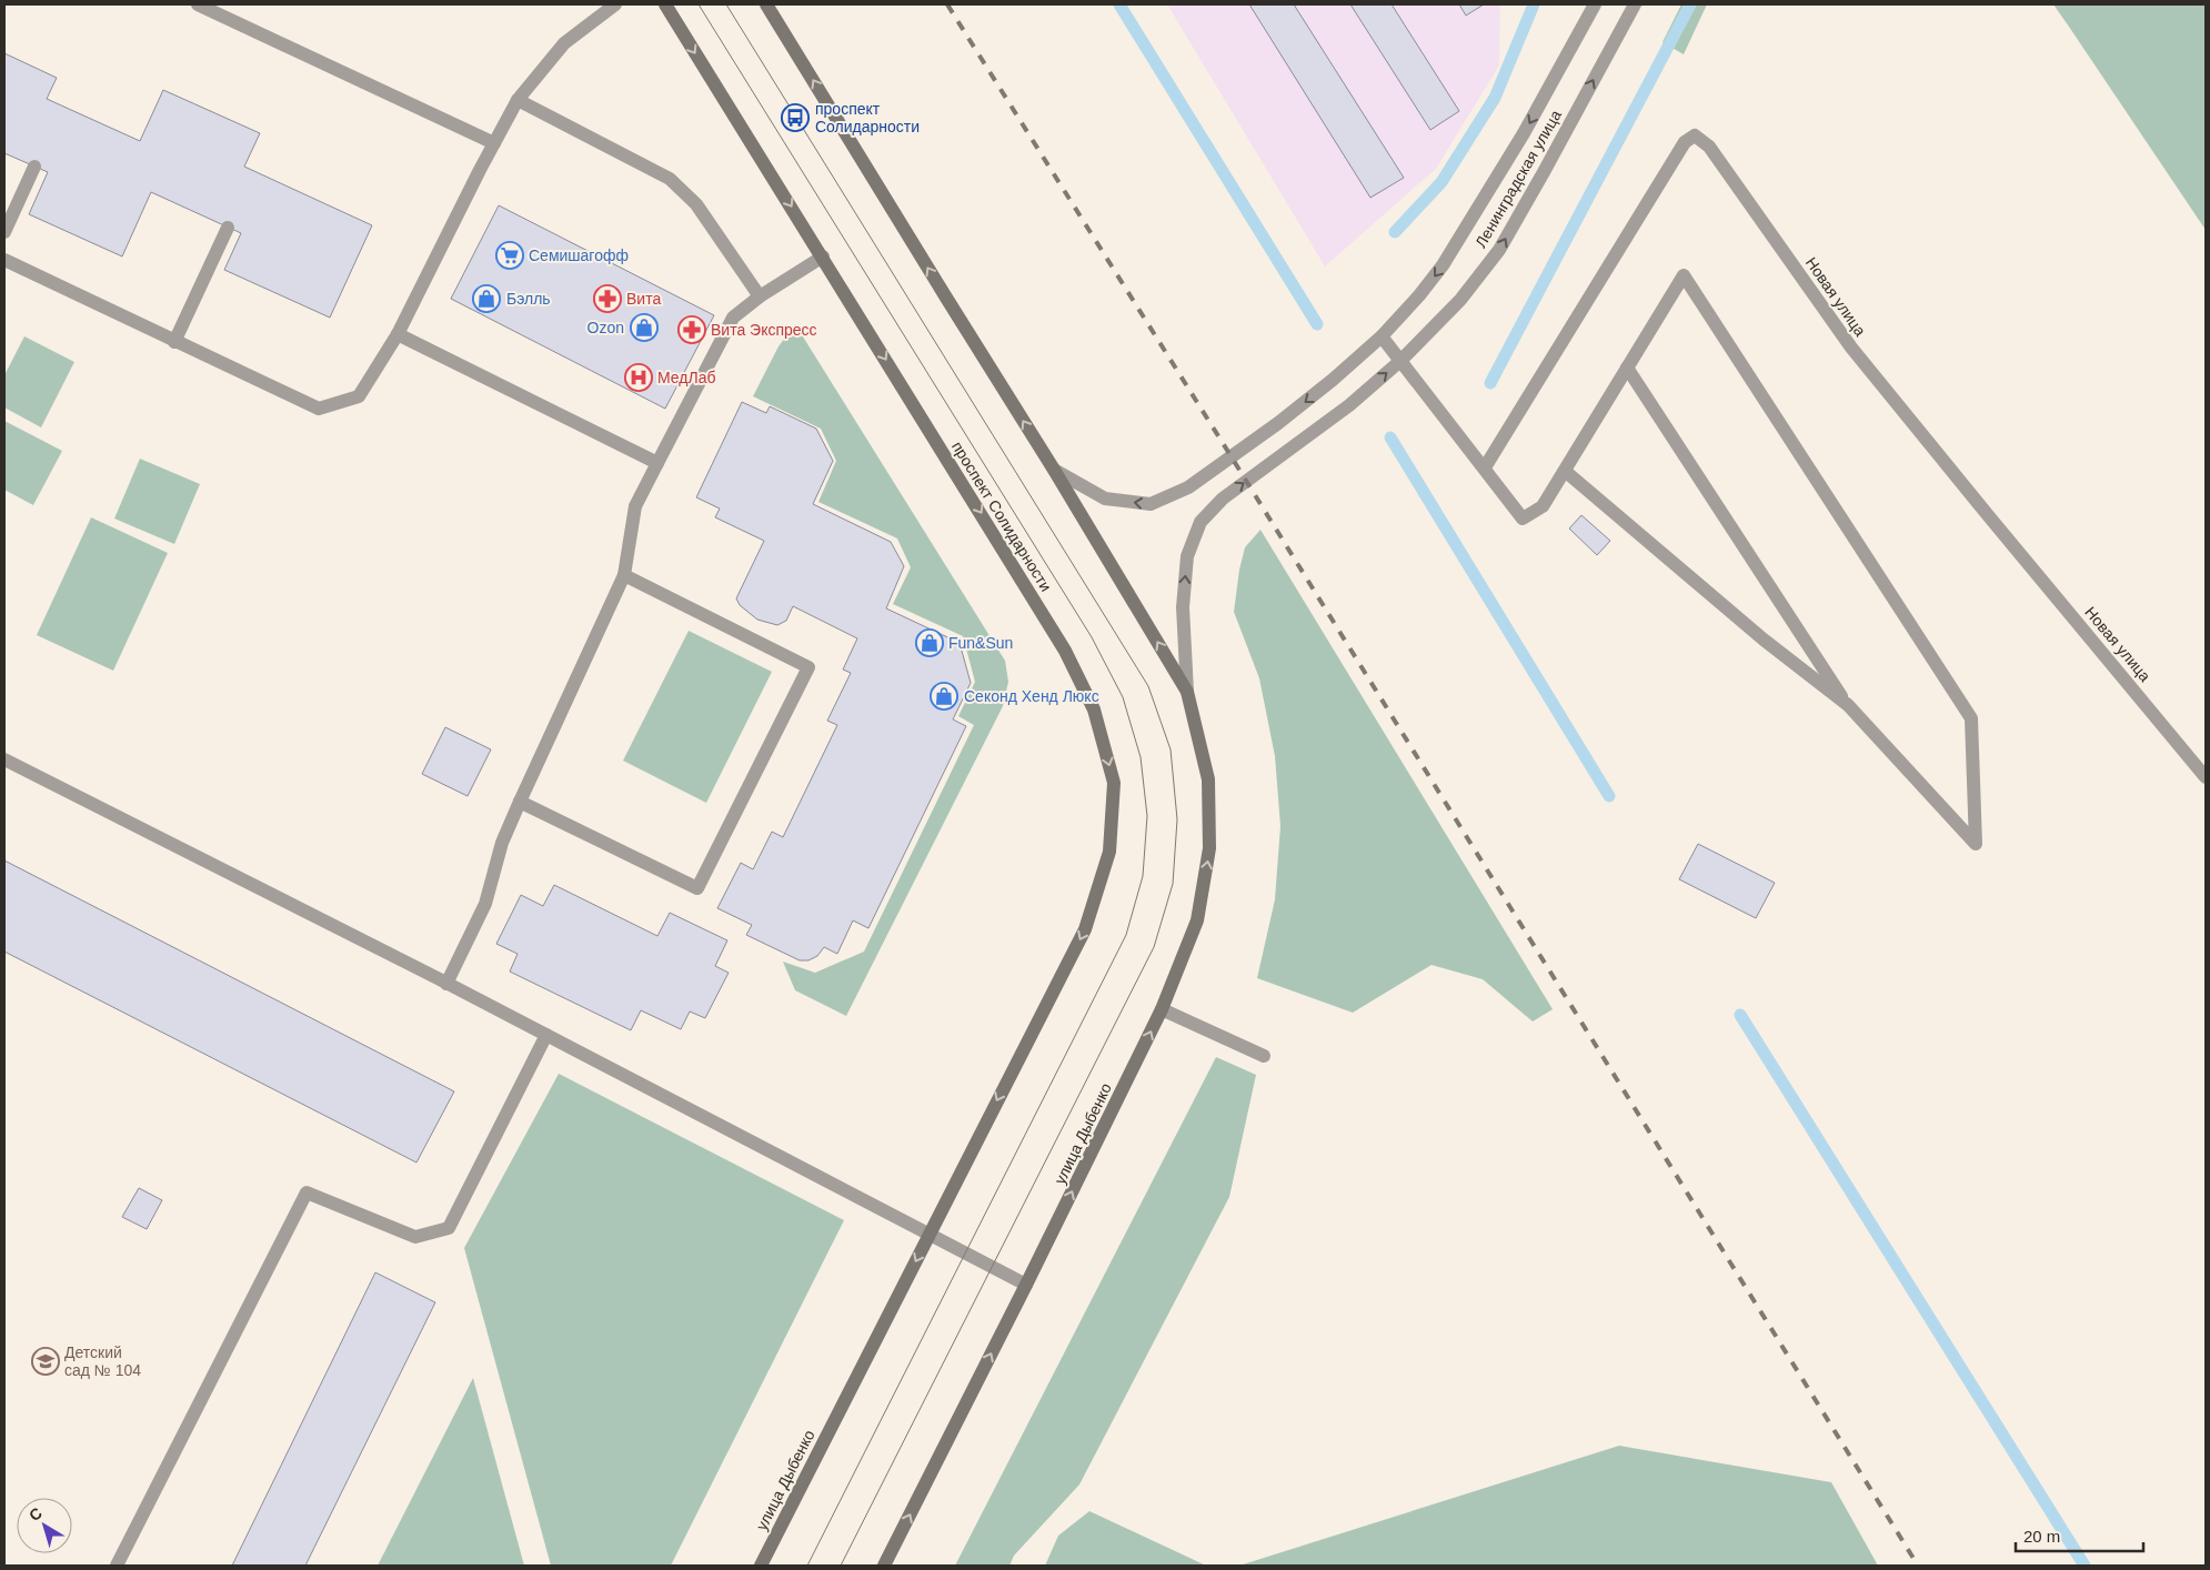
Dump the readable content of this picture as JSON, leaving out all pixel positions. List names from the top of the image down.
{
  "streets": {
    "main road": ["проспект Солидарности", "улица Дыбенко"],
    "street": ["Ленинградская улица", "Новая улица"]
  },
  "crossings": [
    ["Ленинградская улица", "улица Дыбенко"],
    ["проспект Солидарности", "улица Дыбенко"]
  ],
  "places": {
    "bus stop": ["проспект Солидарности"],
    "supermarket": ["Семишагофф"],
    "shop": [
      "Бэлль",
      "Ozon",
      "Fun&Sun",
      "Секонд Хенд Люкс"
    ],
    "pharmacy": ["Вита", "Вита Экспресс"],
    "hospital": ["МедЛаб"],
    "school or university": ["Детский сад № 104"]
  },
  "scale_bar": "20 m",
  "north": "top left"
}
